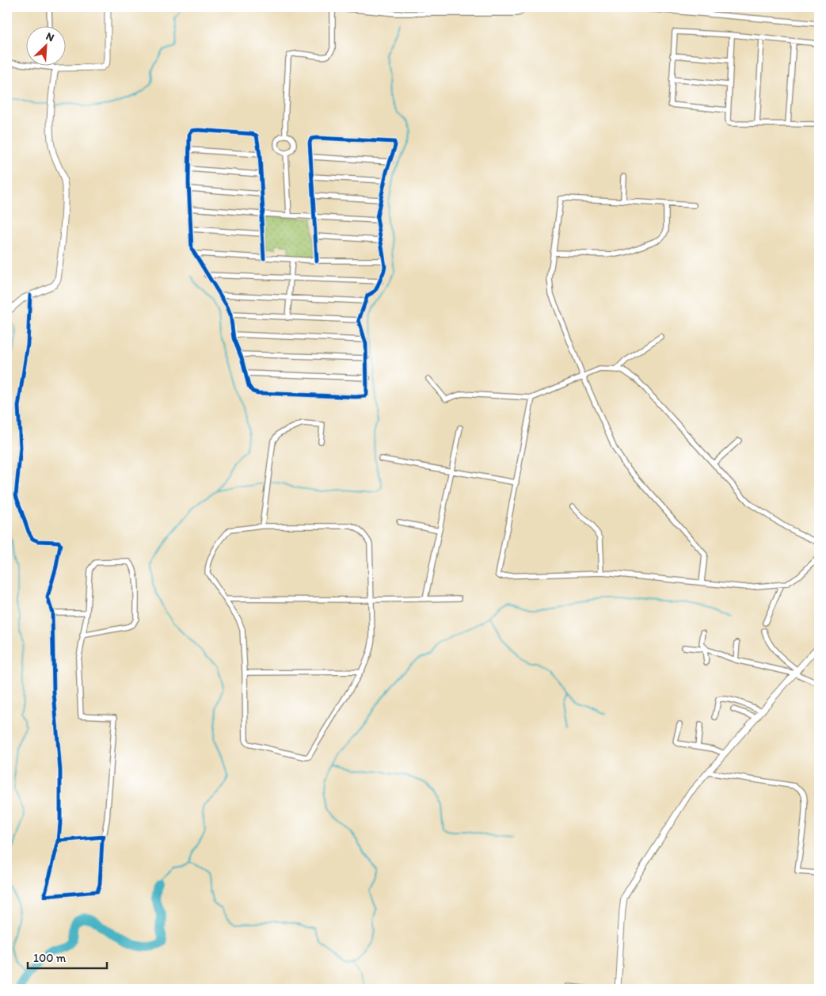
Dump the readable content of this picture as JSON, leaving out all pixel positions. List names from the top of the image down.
{
  "scale_bar": "100 m",
  "north": "top right"
}
